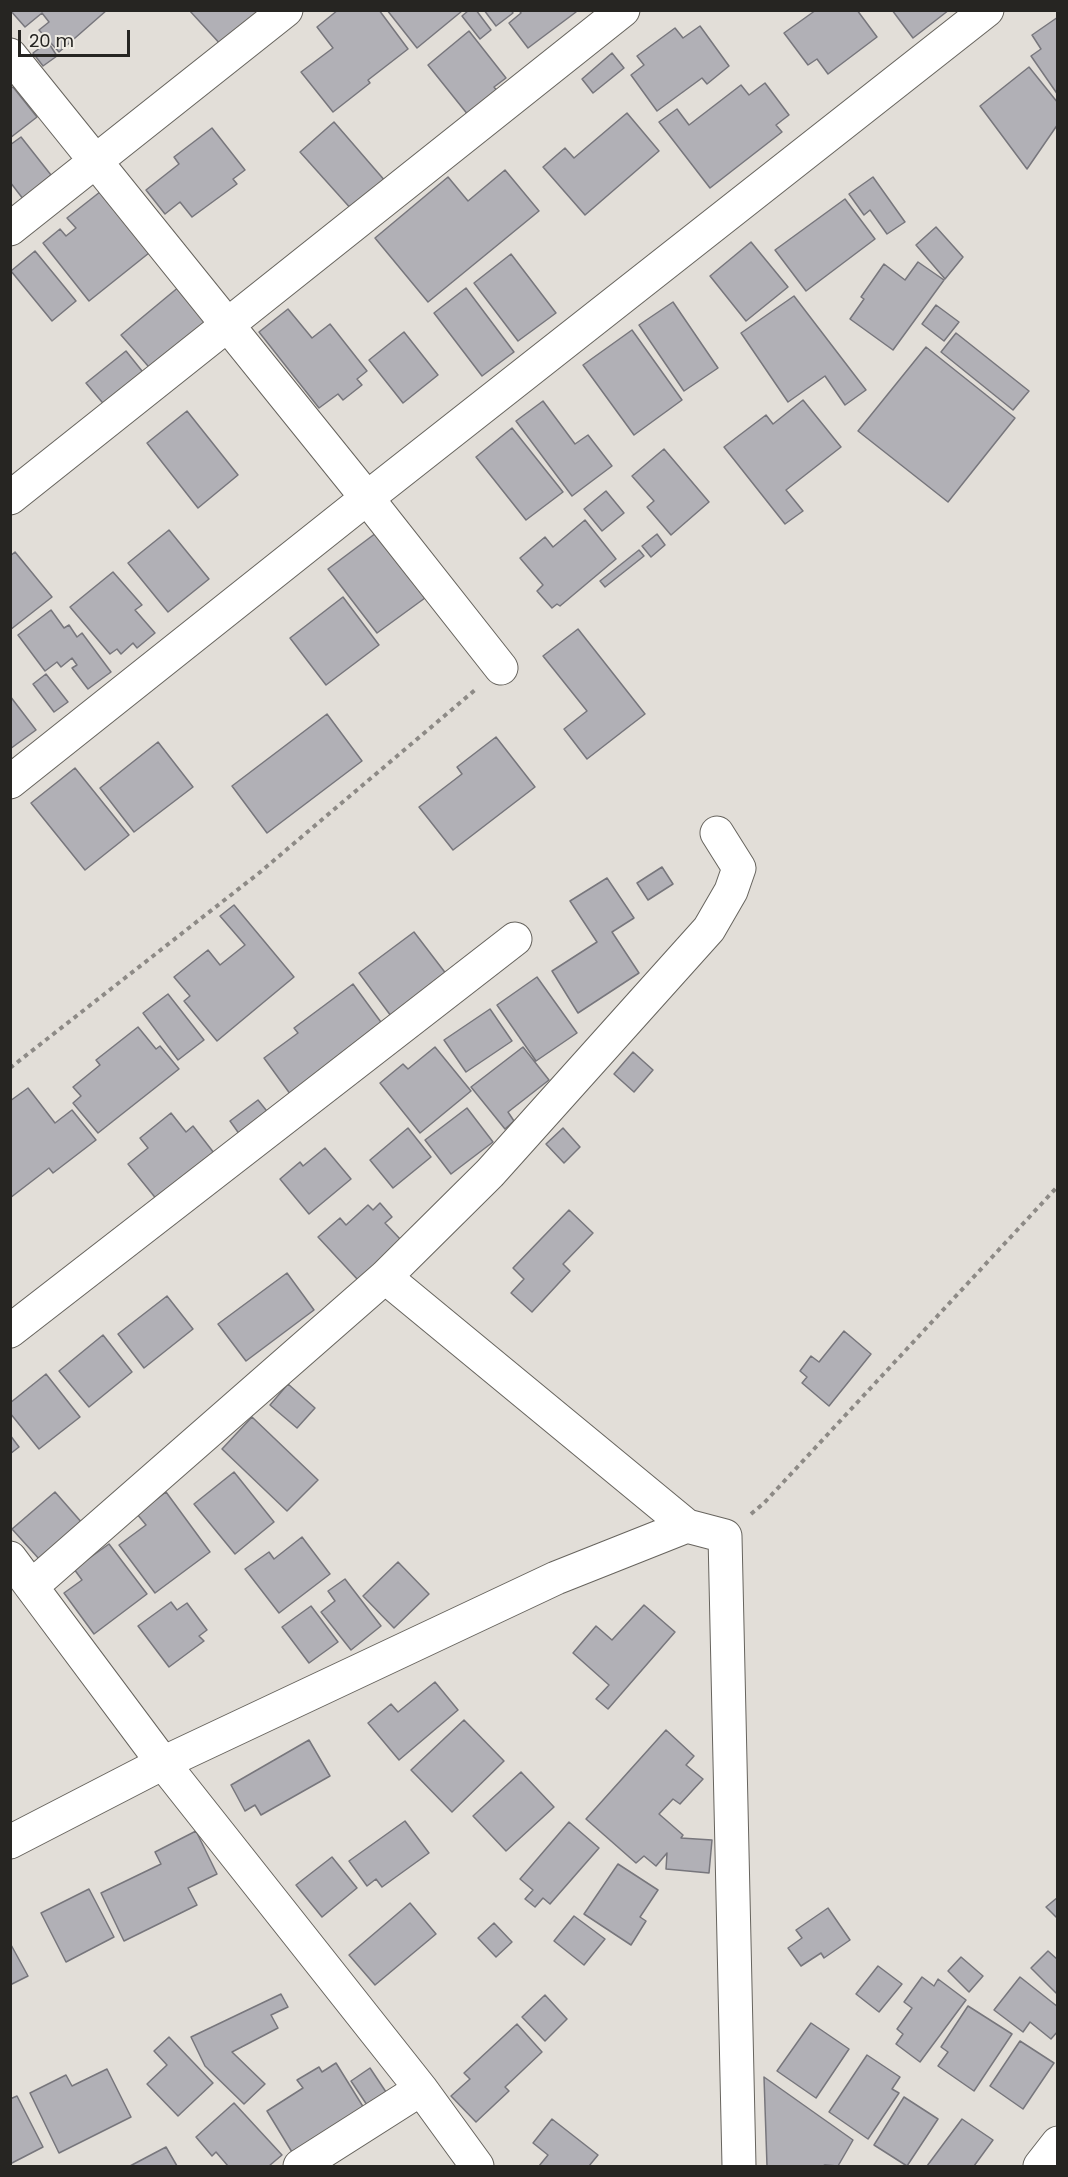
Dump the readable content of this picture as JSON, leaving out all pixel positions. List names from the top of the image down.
{
  "scale_bar": "20 m"
}
